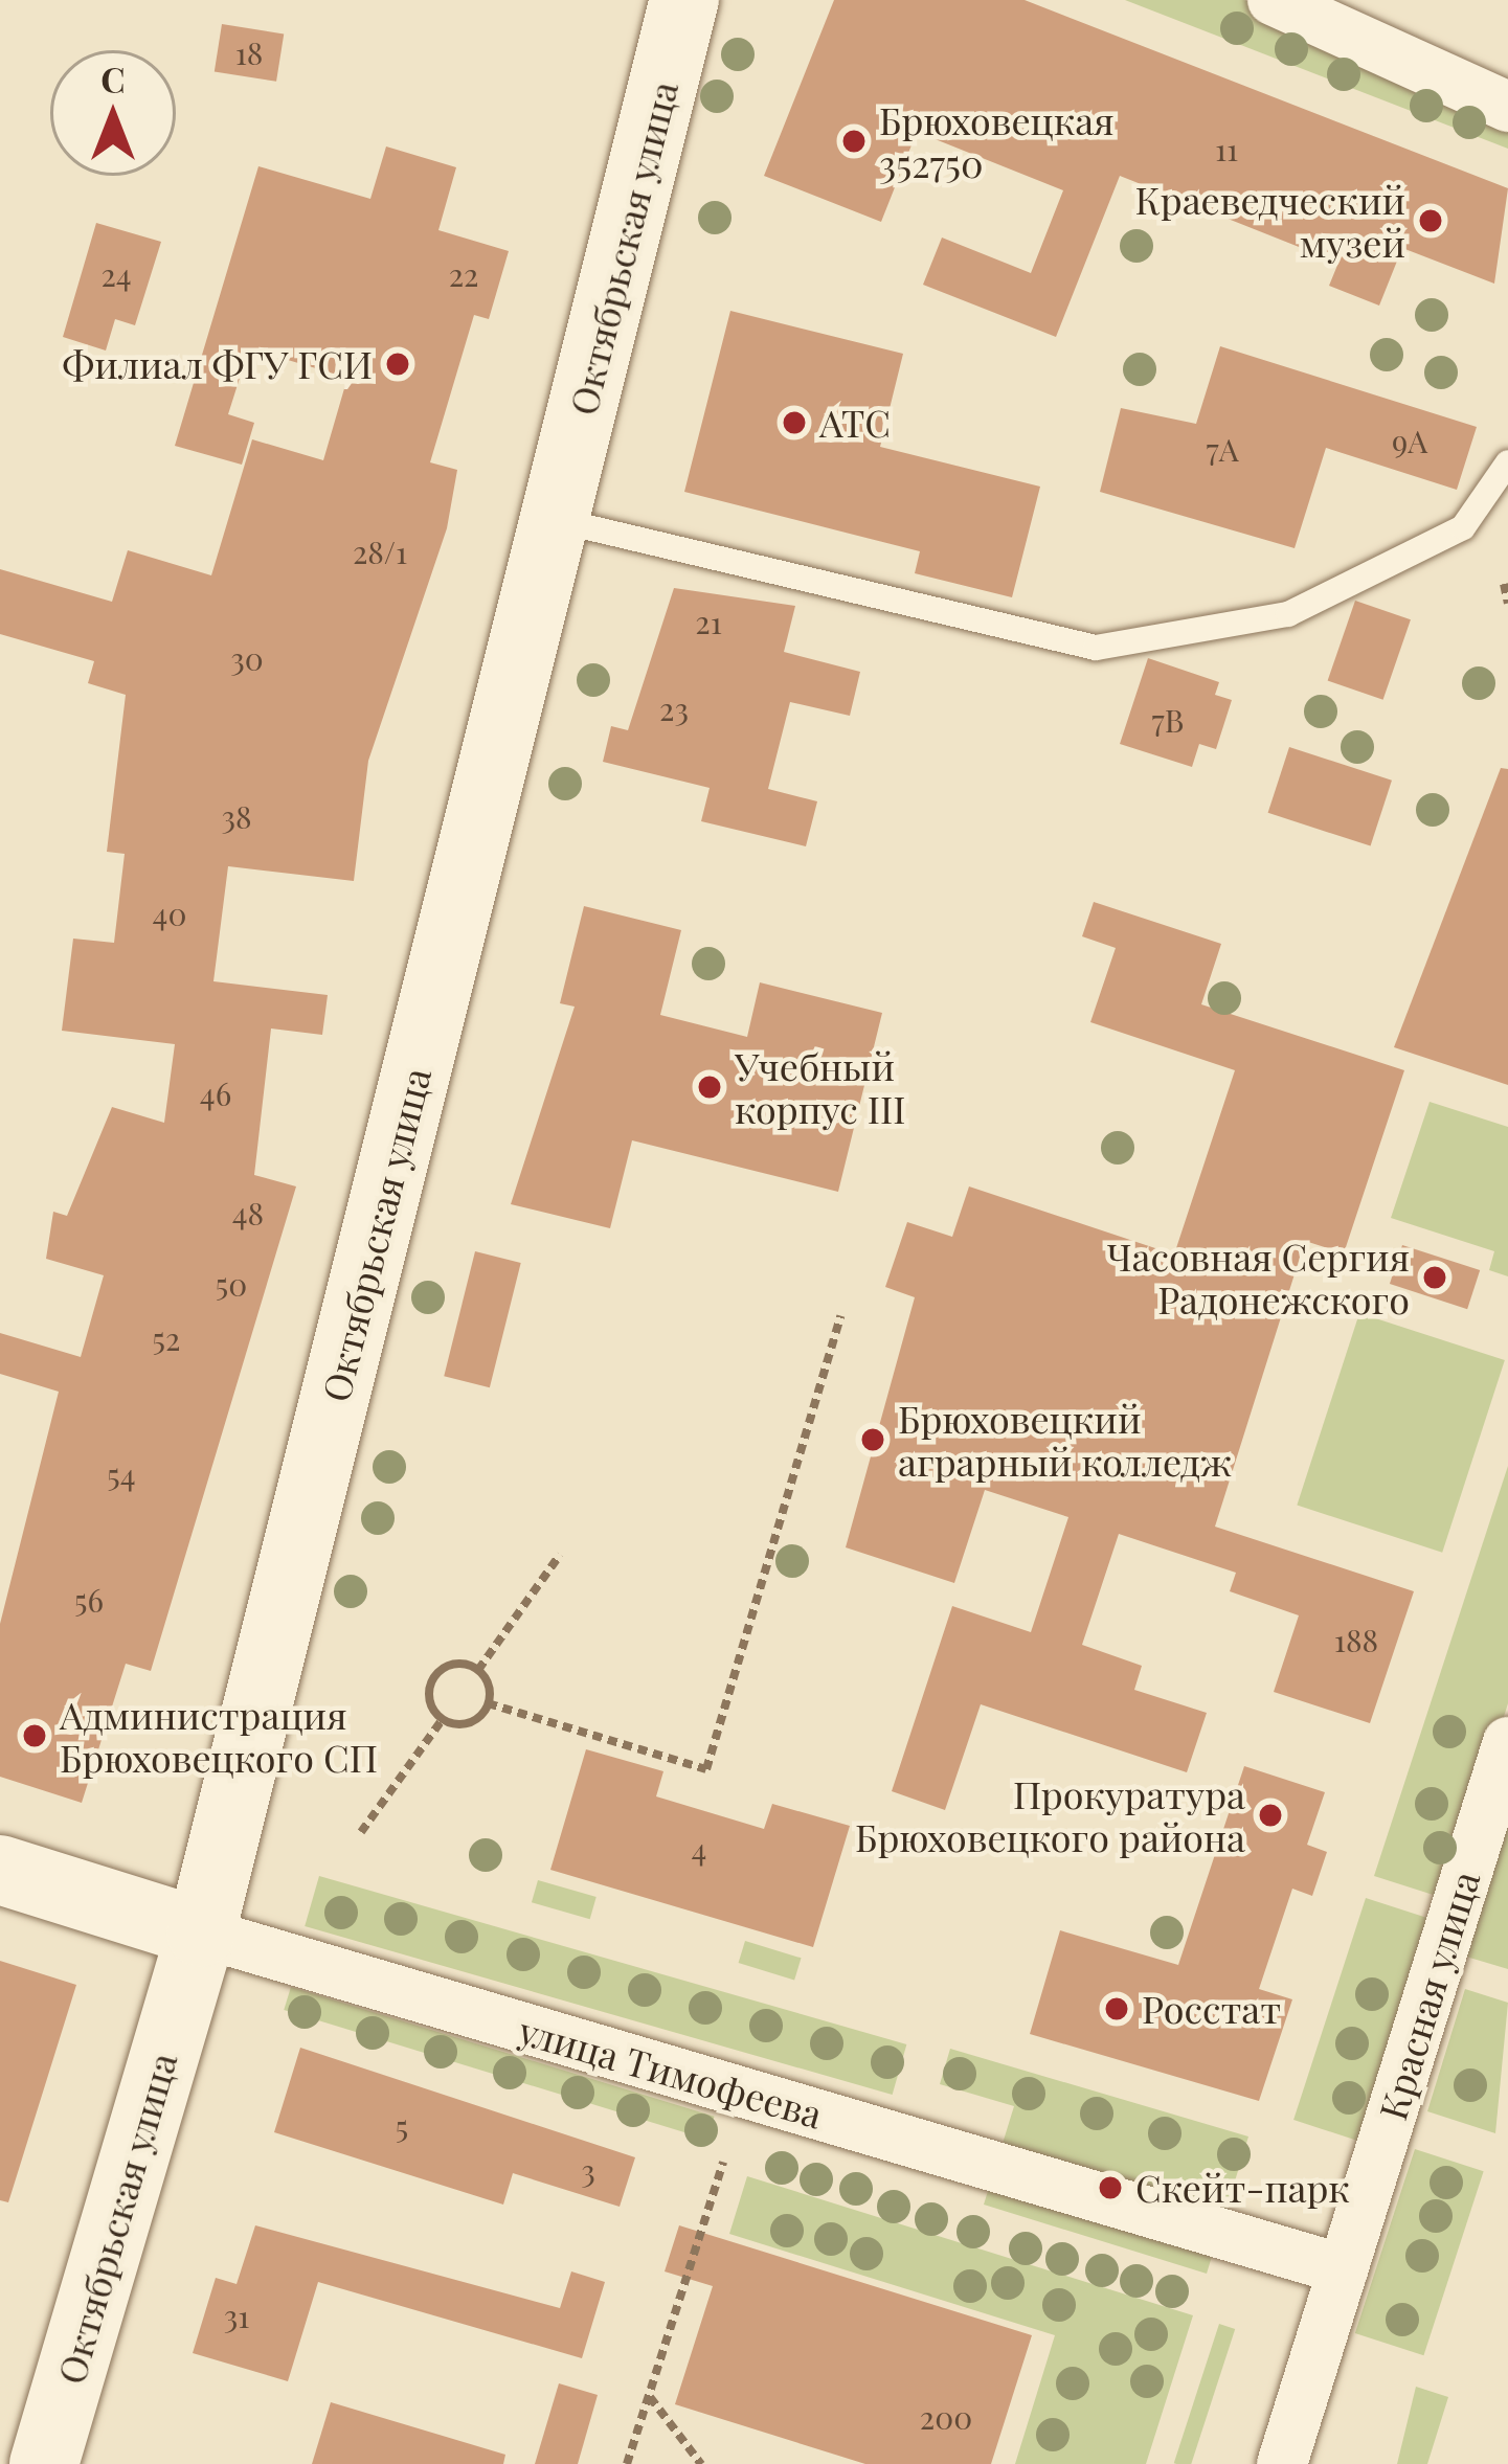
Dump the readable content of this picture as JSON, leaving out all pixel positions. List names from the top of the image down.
{
  "streets": {
    "street": ["Октябрьская улица", "Красная улица", "улица Тимофеева"]
  },
  "crossings": [
    ["Октябрьская улица", "улица Тимофеева"],
    ["Красная улица", "улица Тимофеева"]
  ],
  "places": [
    "Брюховецкая 352750",
    "Краеведческий музей",
    "Филиал ФГУ ГСИ",
    "АТС",
    "Учебный корпус III",
    "Часовная Сергия Радонежского",
    "Брюховецкий аграрный колледж",
    "Администрация Брюховецкого СП",
    "Прокуратура Брюховецкого района",
    "Росстат",
    "Скейт-парк"
  ],
  "house_numbers": [
    "18",
    "11",
    "24",
    "22",
    "9А",
    "7А",
    "28/1",
    "21",
    "30",
    "23",
    "7В",
    "38",
    "40",
    "46",
    "48",
    "50",
    "52",
    "54",
    "56",
    "188",
    "4",
    "5",
    "3",
    "31",
    "200"
  ],
  "north": "top"
}
